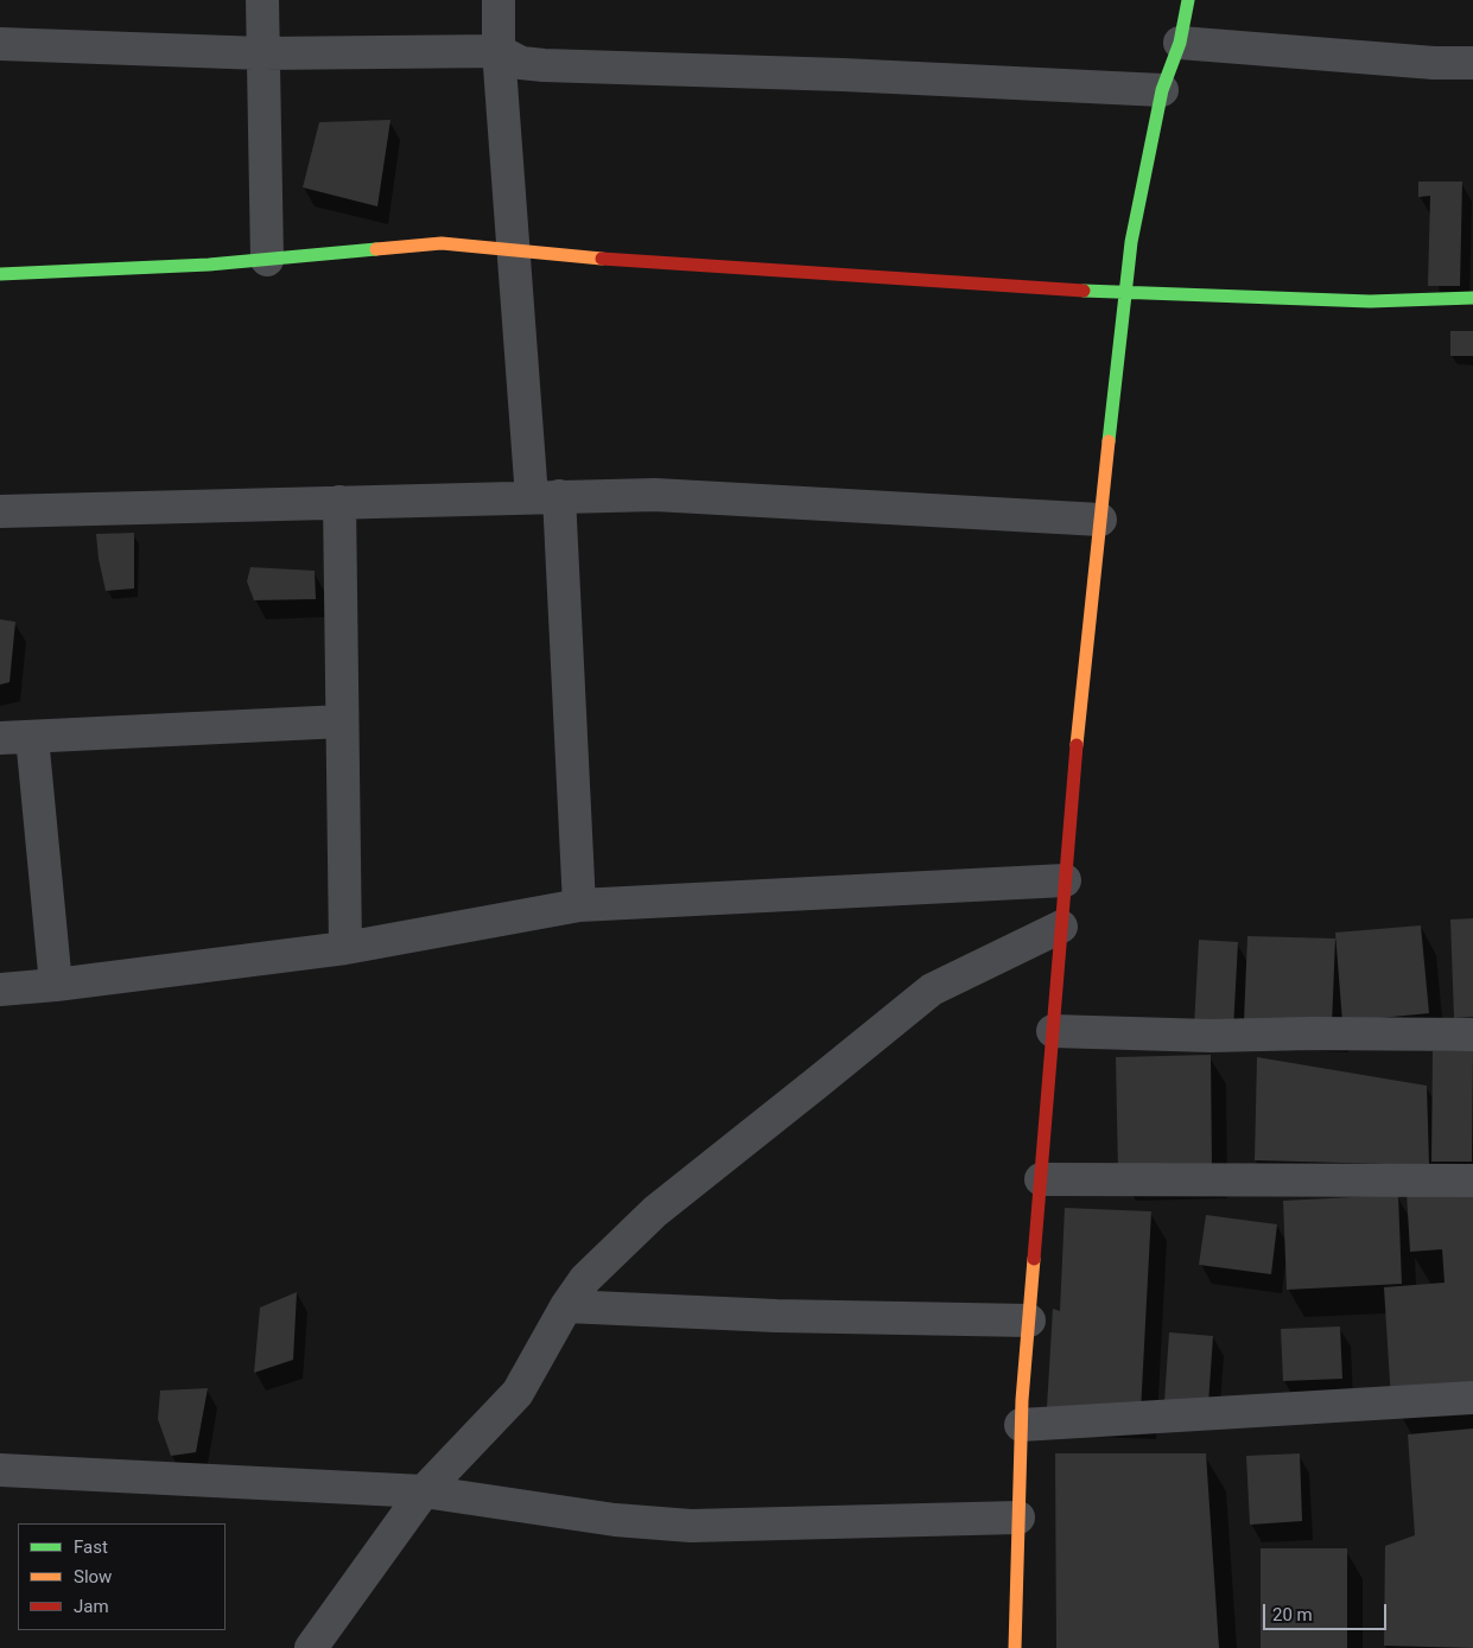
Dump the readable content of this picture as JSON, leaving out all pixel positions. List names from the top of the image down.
{
  "legend": ["Fast", "Slow", "Jam"],
  "scale_bar": "20 m"
}
